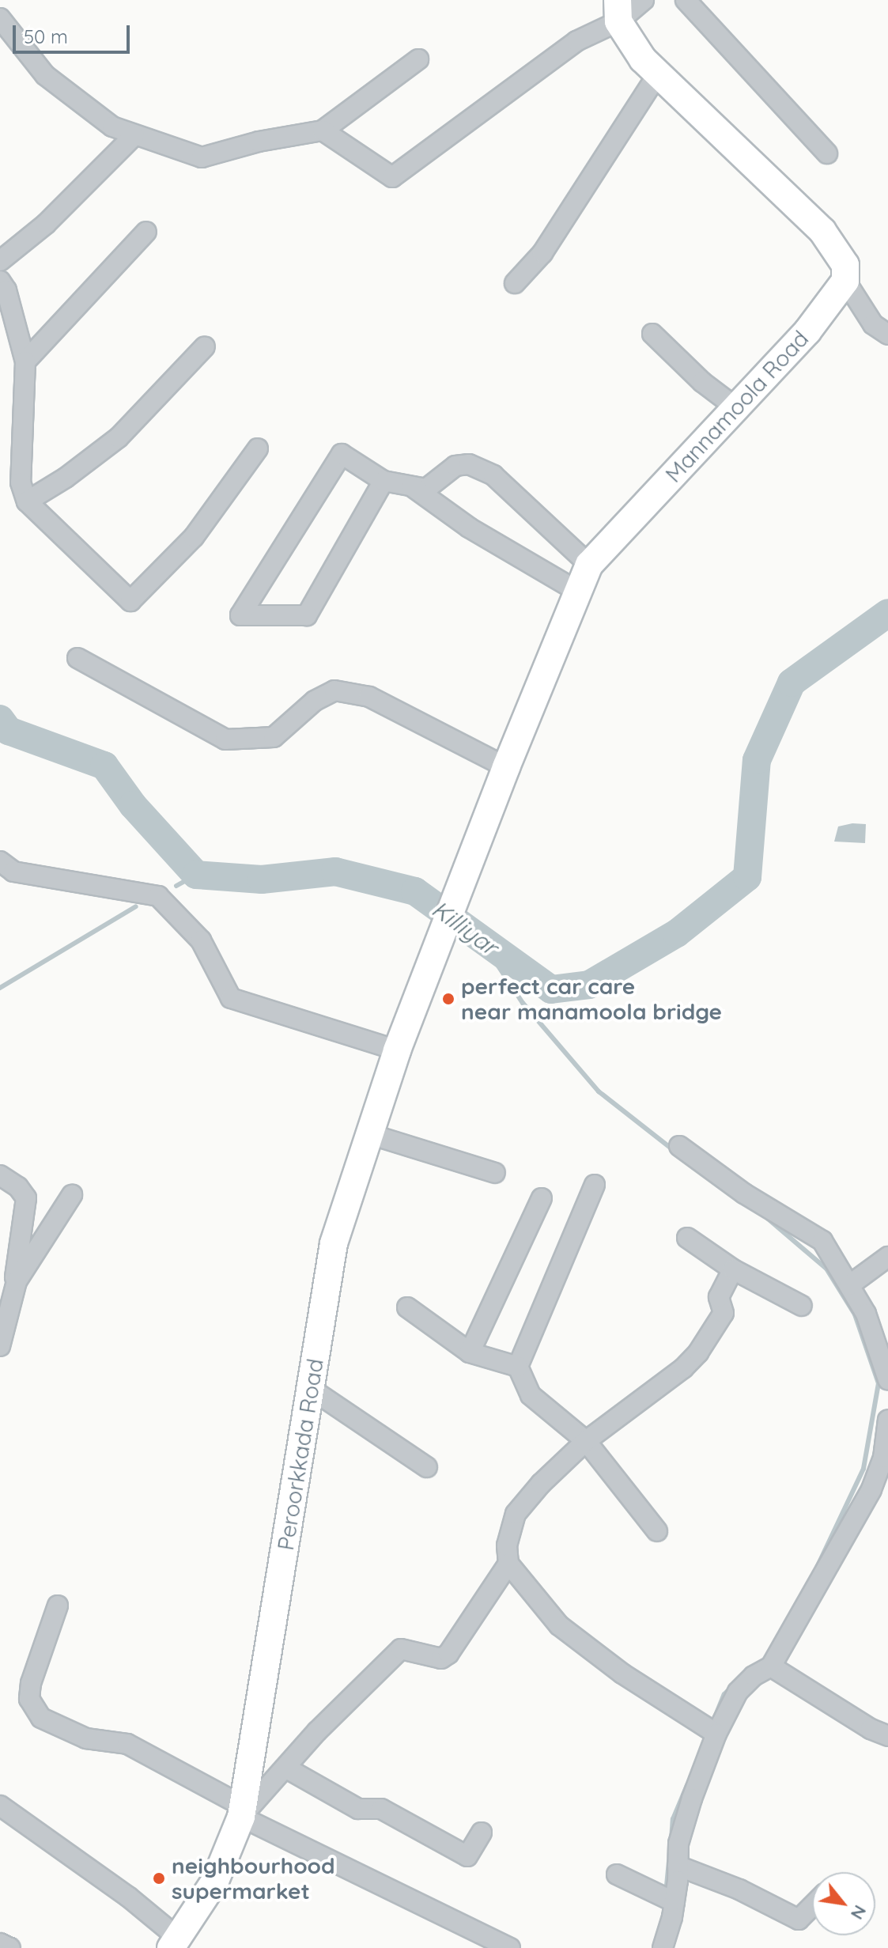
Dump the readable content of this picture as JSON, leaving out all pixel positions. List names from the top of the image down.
{
  "streets": {
    "main road": ["Mannamoola Road", "Peroorkkada Road"]
  },
  "crossings": [
    ["Mannamoola Road", "Peroorkkada Road"]
  ],
  "water": ["Killiyar"],
  "places": ["perfect car care near manamoola bridge", "neighbourhood supermarket"],
  "scale_bar": "50 m",
  "north": "bottom right"
}
